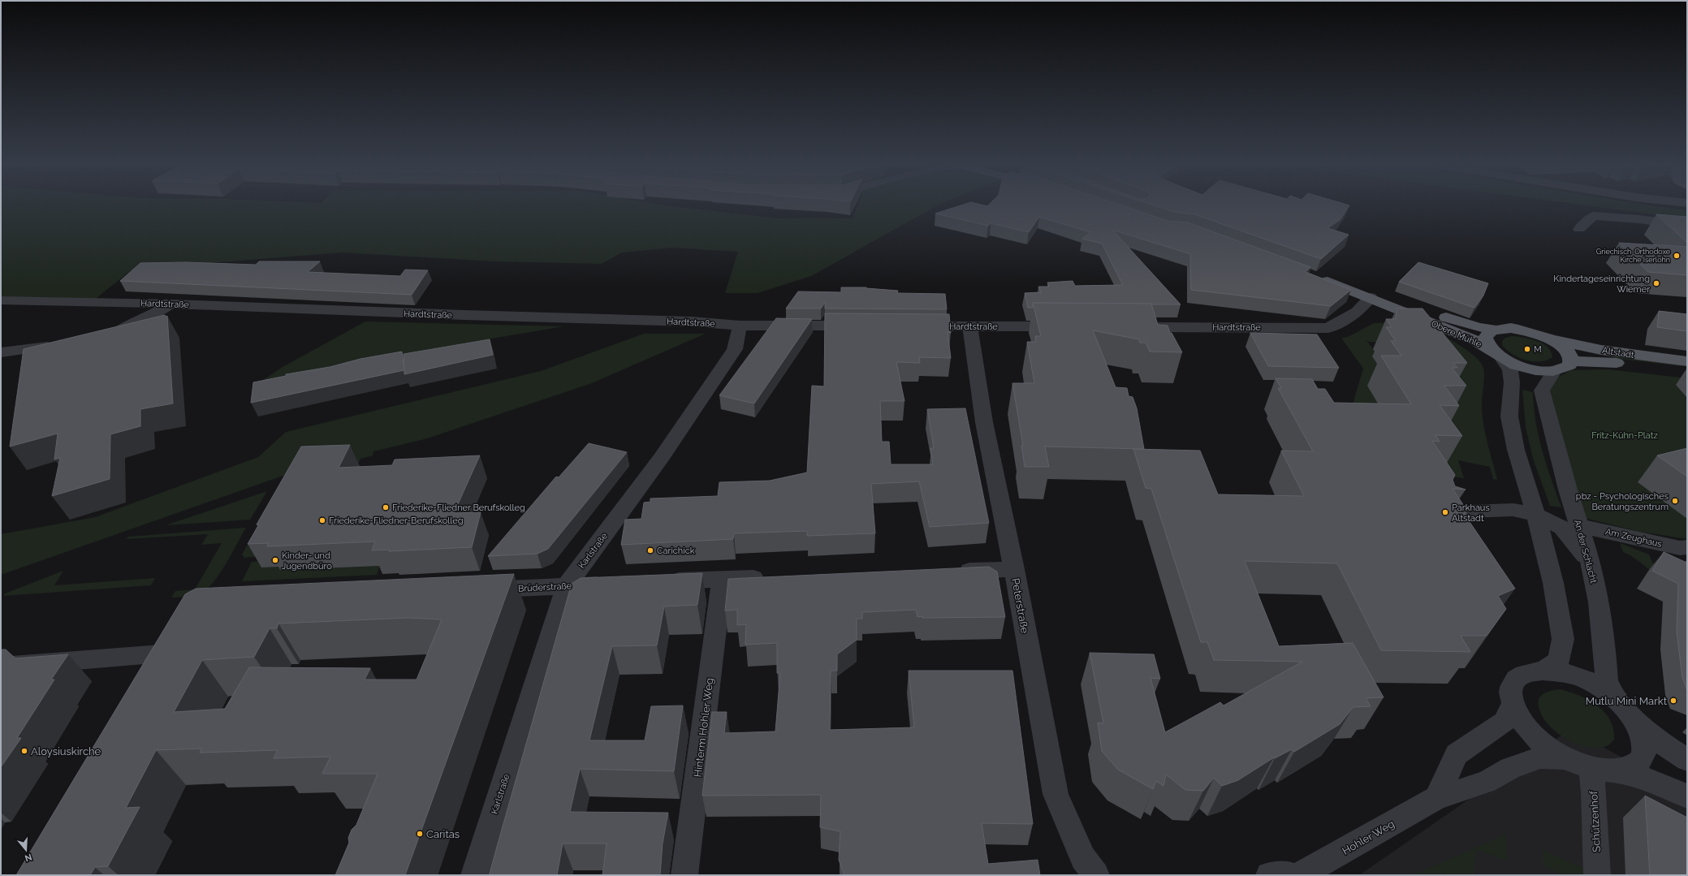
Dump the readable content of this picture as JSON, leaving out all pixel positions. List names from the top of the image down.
{
  "streets": {
    "main road": ["Obere Mühle", "Altstadt"],
    "street": [
      "Hardtstraße",
      "Am Zeughaus",
      "Karlstraße",
      "An der Schlacht",
      "Brüderstraße",
      "Peterstraße",
      "Hinterm Hohler Weg",
      "Schützenhof",
      "Hohler Weg"
    ]
  },
  "crossings": [
    ["Hardtstraße", "Obere Mühle"],
    ["Hardtstraße", "Karlstraße"],
    ["Hardtstraße", "Peterstraße"],
    ["Obere Mühle", "Altstadt"],
    ["Obere Mühle", "An der Schlacht"],
    ["Am Zeughaus", "An der Schlacht"],
    ["Karlstraße", "Brüderstraße"]
  ],
  "parks": ["Fritz-Kühn-Platz"],
  "places": [
    "Griechisch-Orthodoxe Kirche Iserlohn",
    "Kindertageseinrichtung Wiemer",
    "M",
    "pbz - Psychologisches Beratungszentrum",
    "Friederike-Fliedner Berufskolleg",
    "Parkhaus Altstadt",
    "Friederike-Fliedner-Berufskolleg",
    "Carichick",
    "Kinder- und Jugendbüro",
    "Mutlu Mini Markt",
    "Aloysiuskirche",
    "Caritas"
  ],
  "north": "bottom"
}
